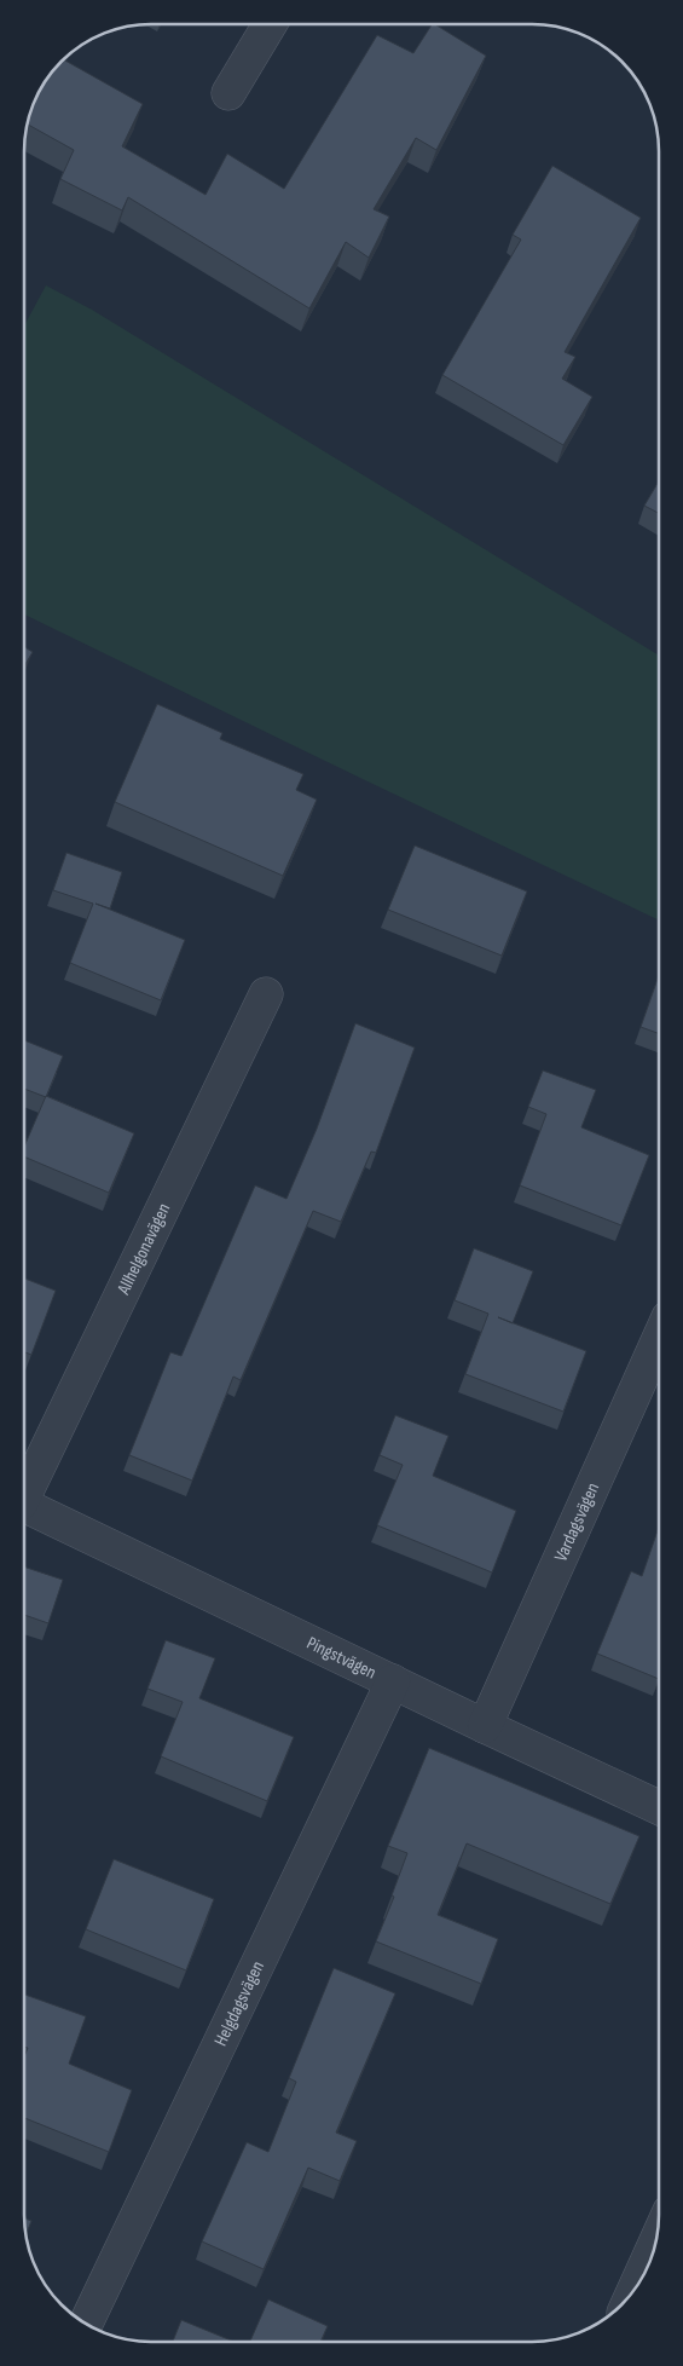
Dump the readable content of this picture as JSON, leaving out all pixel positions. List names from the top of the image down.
{
  "streets": {
    "street": [
      "Allhelgonavägen",
      "Vardagsvägen",
      "Pingstvägen",
      "Helgdagsvägen"
    ]
  },
  "crossings": [
    ["Vardagsvägen", "Pingstvägen"],
    ["Pingstvägen", "Helgdagsvägen"]
  ]
}
